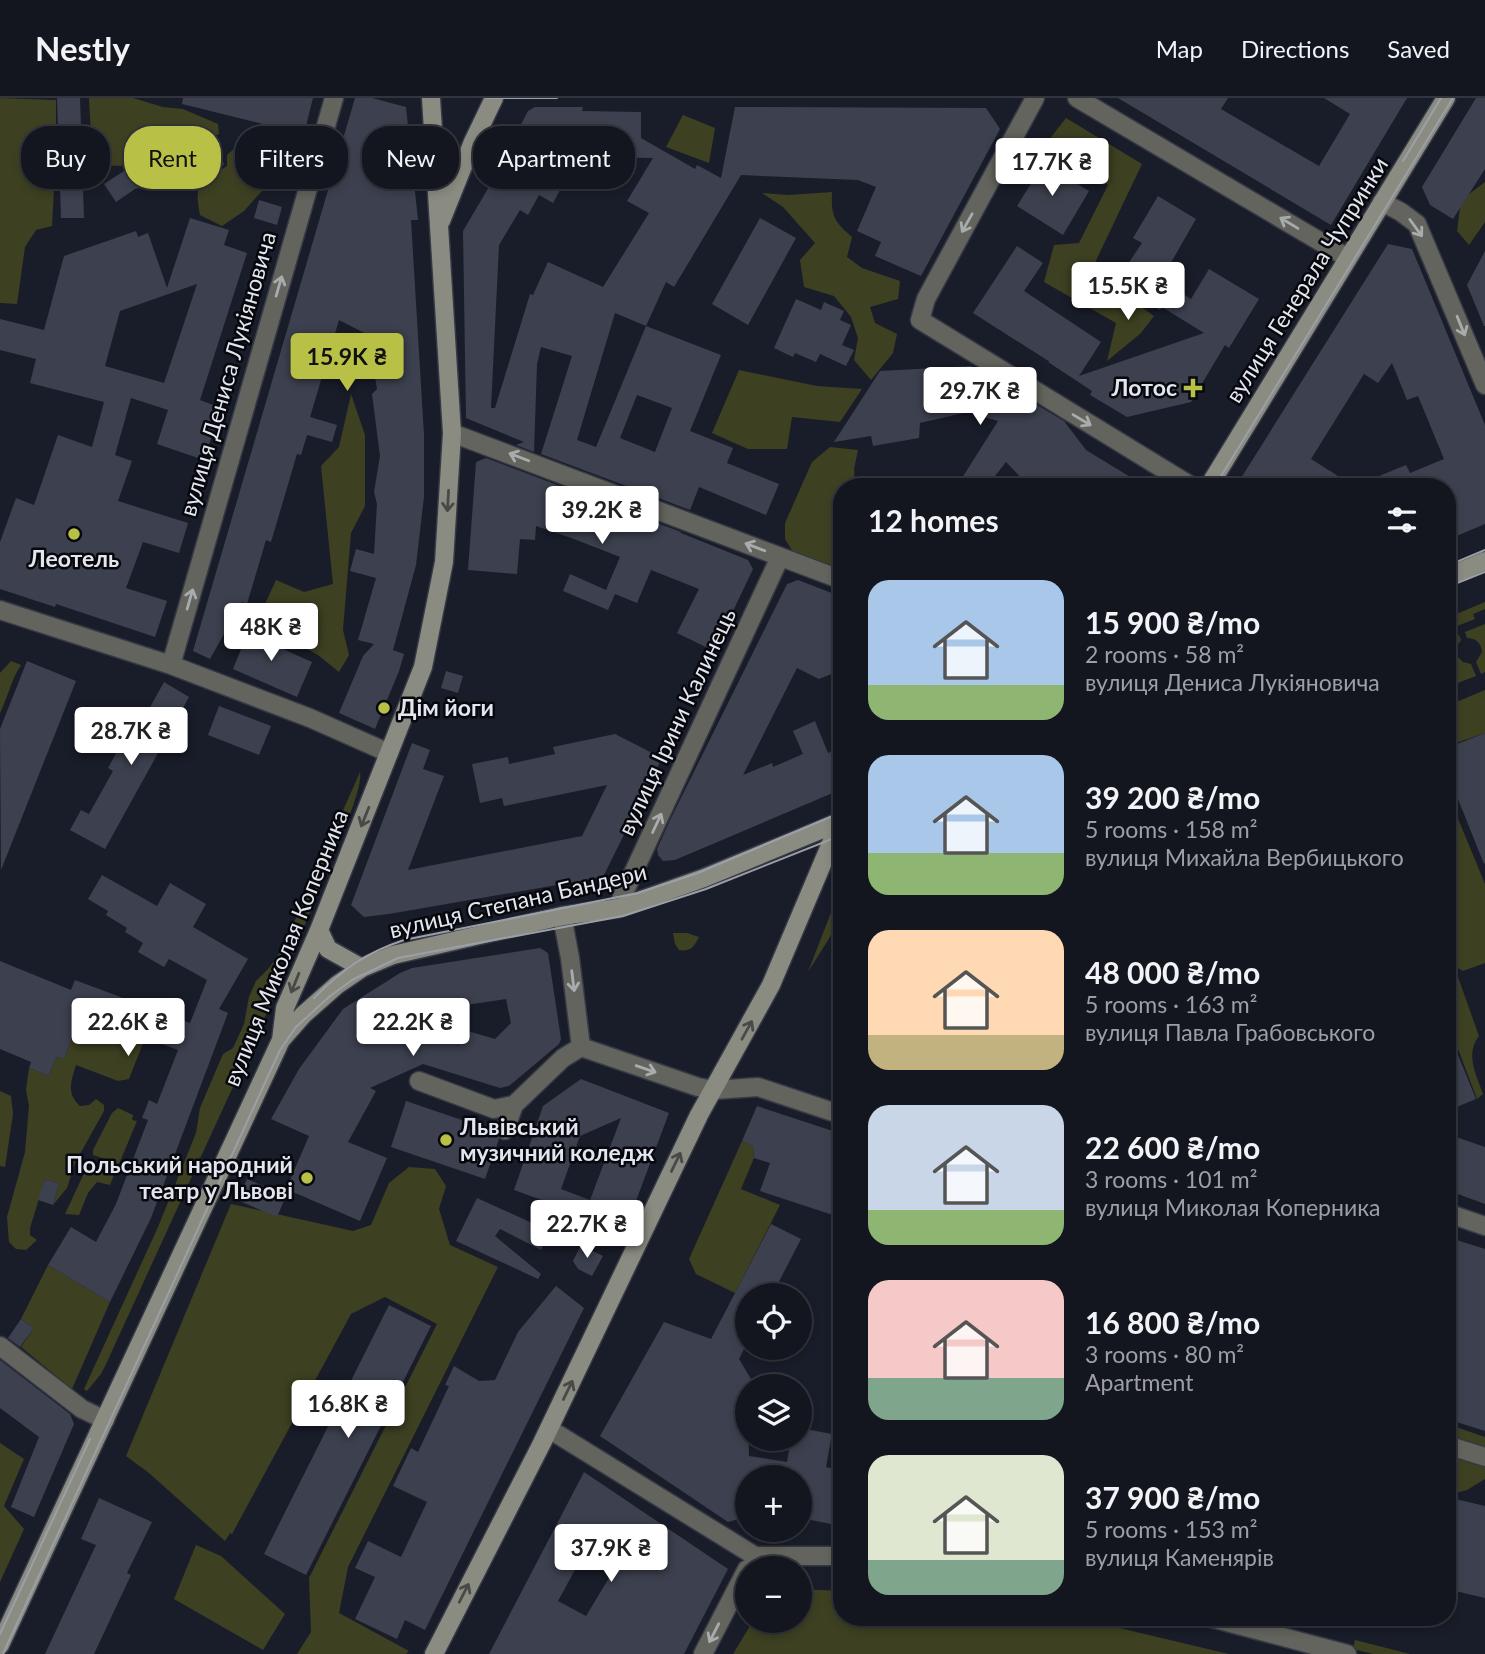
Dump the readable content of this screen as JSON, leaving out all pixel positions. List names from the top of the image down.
{
  "streets": {
    "main road": ["вулиця Генерала Чупринки", "вулиця Степана Бандери", "вулиця Миколая Коперника"],
    "street": ["вулиця Дениса Лукіяновича", "вулиця Ірини Калинець"]
  },
  "crossings": [
    ["вулиця Ірини Калинець", "вулиця Степана Бандери"],
    ["вулиця Степана Бандери", "вулиця Миколая Коперника"]
  ],
  "one_way": ["вулиця Дениса Лукіяновича", "вулиця Ірини Калинець", "вулиця Миколая Коперника"],
  "places": {
    "health": ["Лотос"],
    "other": [
      "Леотель",
      "Дім йоги",
      "Львівський музичний коледж",
      "Польський народний театр у Львові"
    ]
  },
  "page": {
    "header": "Nestly",
    "nav": ["Map", "Directions", "Saved"],
    "chip": [
      "Buy",
      "Rent",
      "Filters",
      "New",
      "Apartment"
    ],
    "price": [
      "17.7K ₴",
      "15.5K ₴",
      "15.9K ₴",
      "29.7K ₴",
      "39.2K ₴",
      "48K ₴",
      "28.7K ₴",
      "22.6K ₴",
      "22.2K ₴",
      "22.7K ₴",
      "16.8K ₴",
      "37.9K ₴"
    ],
    "heading": "12 homes",
    "list": [
      {
        "name": "15 900 ₴/mo",
        "note": "2 rooms · 58 m² · вулиця Дениса Лукіяновича"
      },
      {
        "name": "39 200 ₴/mo",
        "note": "5 rooms · 158 m² · вулиця Михайла Вербицького"
      },
      {
        "name": "48 000 ₴/mo",
        "note": "5 rooms · 163 m² · вулиця Павла Грабовського"
      },
      {
        "name": "22 600 ₴/mo",
        "note": "3 rooms · 101 m² · вулиця Миколая Коперника"
      },
      {
        "name": "16 800 ₴/mo",
        "note": "3 rooms · 80 m² · Apartment"
      },
      {
        "name": "37 900 ₴/mo",
        "note": "5 rooms · 153 m² · вулиця Каменярів"
      }
    ],
    "map_buttons": ["+", "−"]
  }
}
